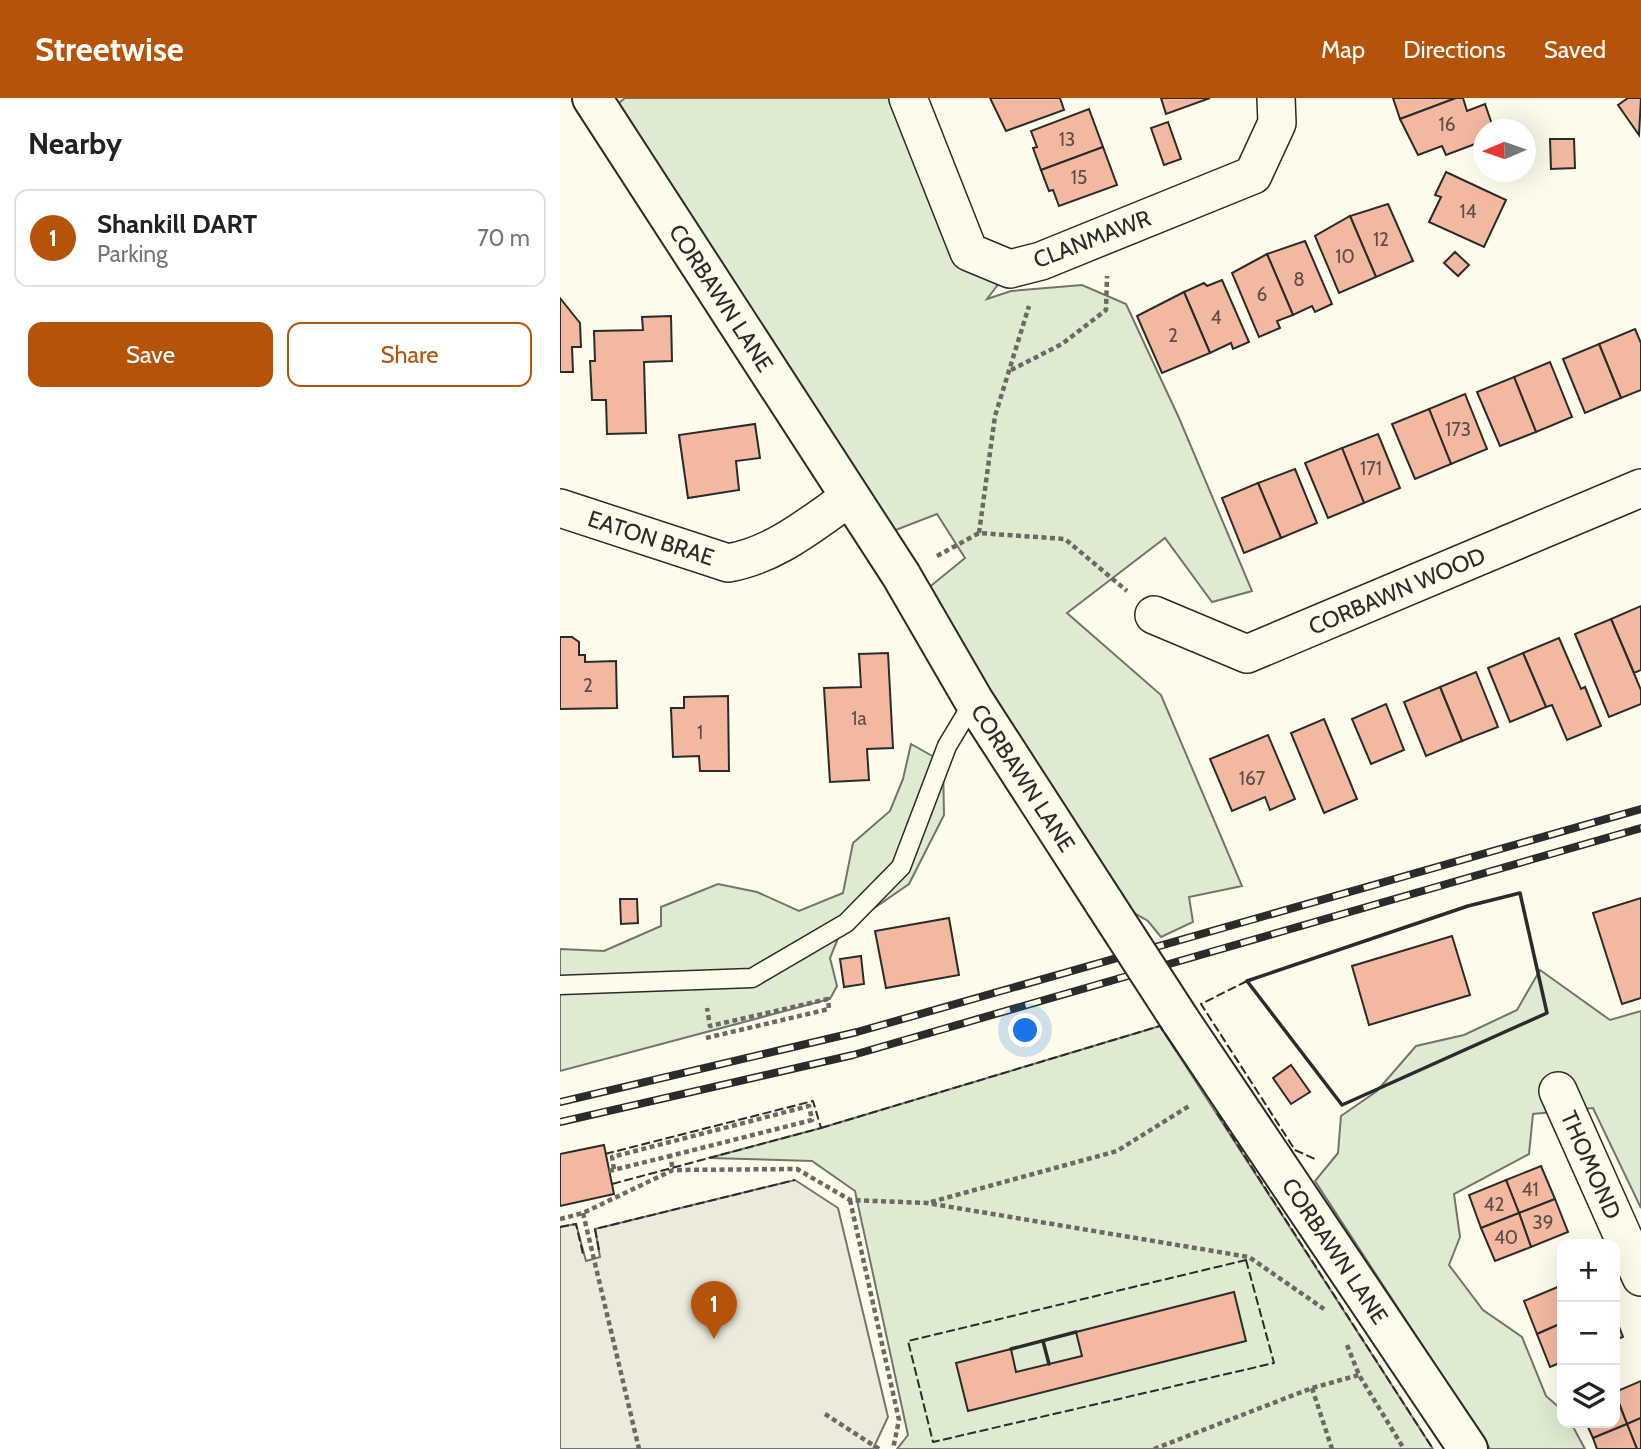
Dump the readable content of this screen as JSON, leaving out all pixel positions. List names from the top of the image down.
{
  "streets": {
    "street": [
      "CLANMAWR",
      "CORBAWN LANE",
      "EATON BRAE",
      "CORBAWN WOOD",
      "THOMOND"
    ]
  },
  "crossings": [
    ["CORBAWN LANE", "EATON BRAE"]
  ],
  "house_numbers": [
    "16",
    "13",
    "15",
    "14",
    "12",
    "10",
    "8",
    "6",
    "4",
    "2",
    "173",
    "171",
    "2",
    "1a",
    "1",
    "167",
    "41",
    "42",
    "39",
    "40"
  ],
  "north": "left",
  "page": {
    "header": "Streetwise",
    "nav": ["Map", "Directions", "Saved"],
    "heading": "Nearby",
    "list": [
      {
        "mark": "1",
        "name": "Shankill DART",
        "note": "Parking",
        "value": "70 m"
      }
    ],
    "buttons": ["Save", "Share"],
    "map_buttons": ["+", "−"],
    "pins": "1"
  }
}
